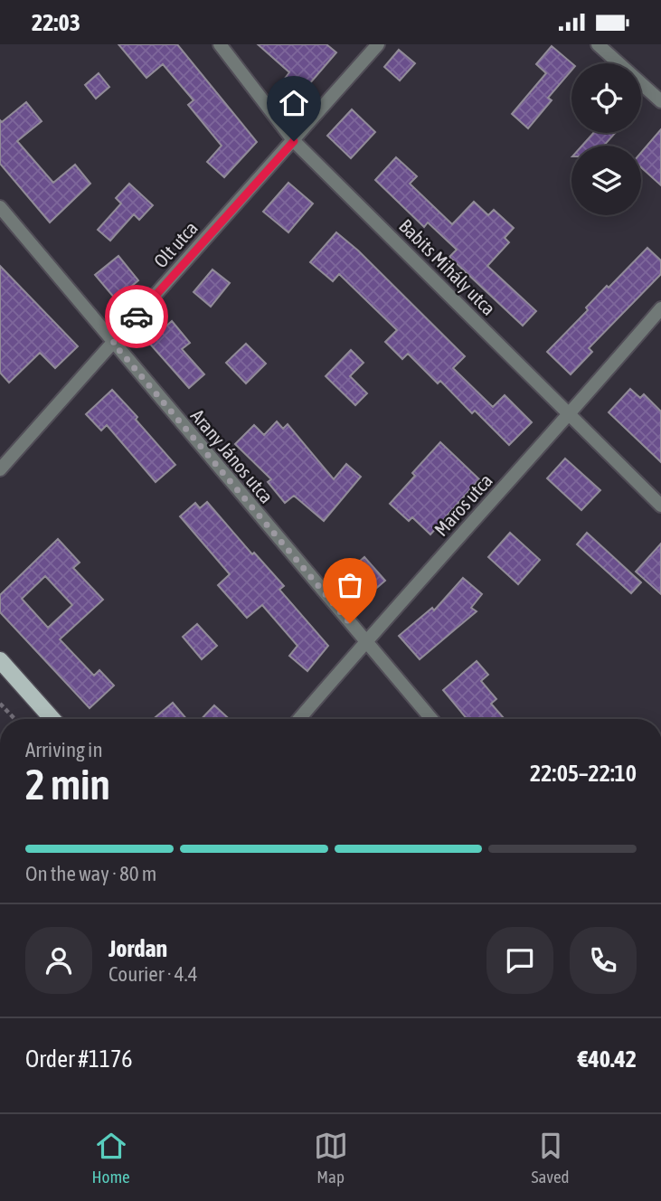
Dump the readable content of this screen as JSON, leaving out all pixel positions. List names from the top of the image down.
{
  "streets": {
    "street": [
      "Olt utca",
      "Babits Mihály utca",
      "Arany János utca",
      "Maros utca"
    ]
  },
  "crossings": [
    ["Olt utca", "Babits Mihály utca"],
    ["Olt utca", "Arany János utca"],
    ["Babits Mihály utca", "Maros utca"],
    ["Arany János utca", "Maros utca"]
  ],
  "page": {
    "status": "22:03",
    "heading": ["2 min", "Arriving in", "22:05–22:10"],
    "panel": [
      "Jordan",
      "Courier · 4.4",
      "Order #1176",
      "€40.42"
    ],
    "bar": "On the way · 80 m",
    "tabs": ["Home", "Map", "Saved"]
  }
}
